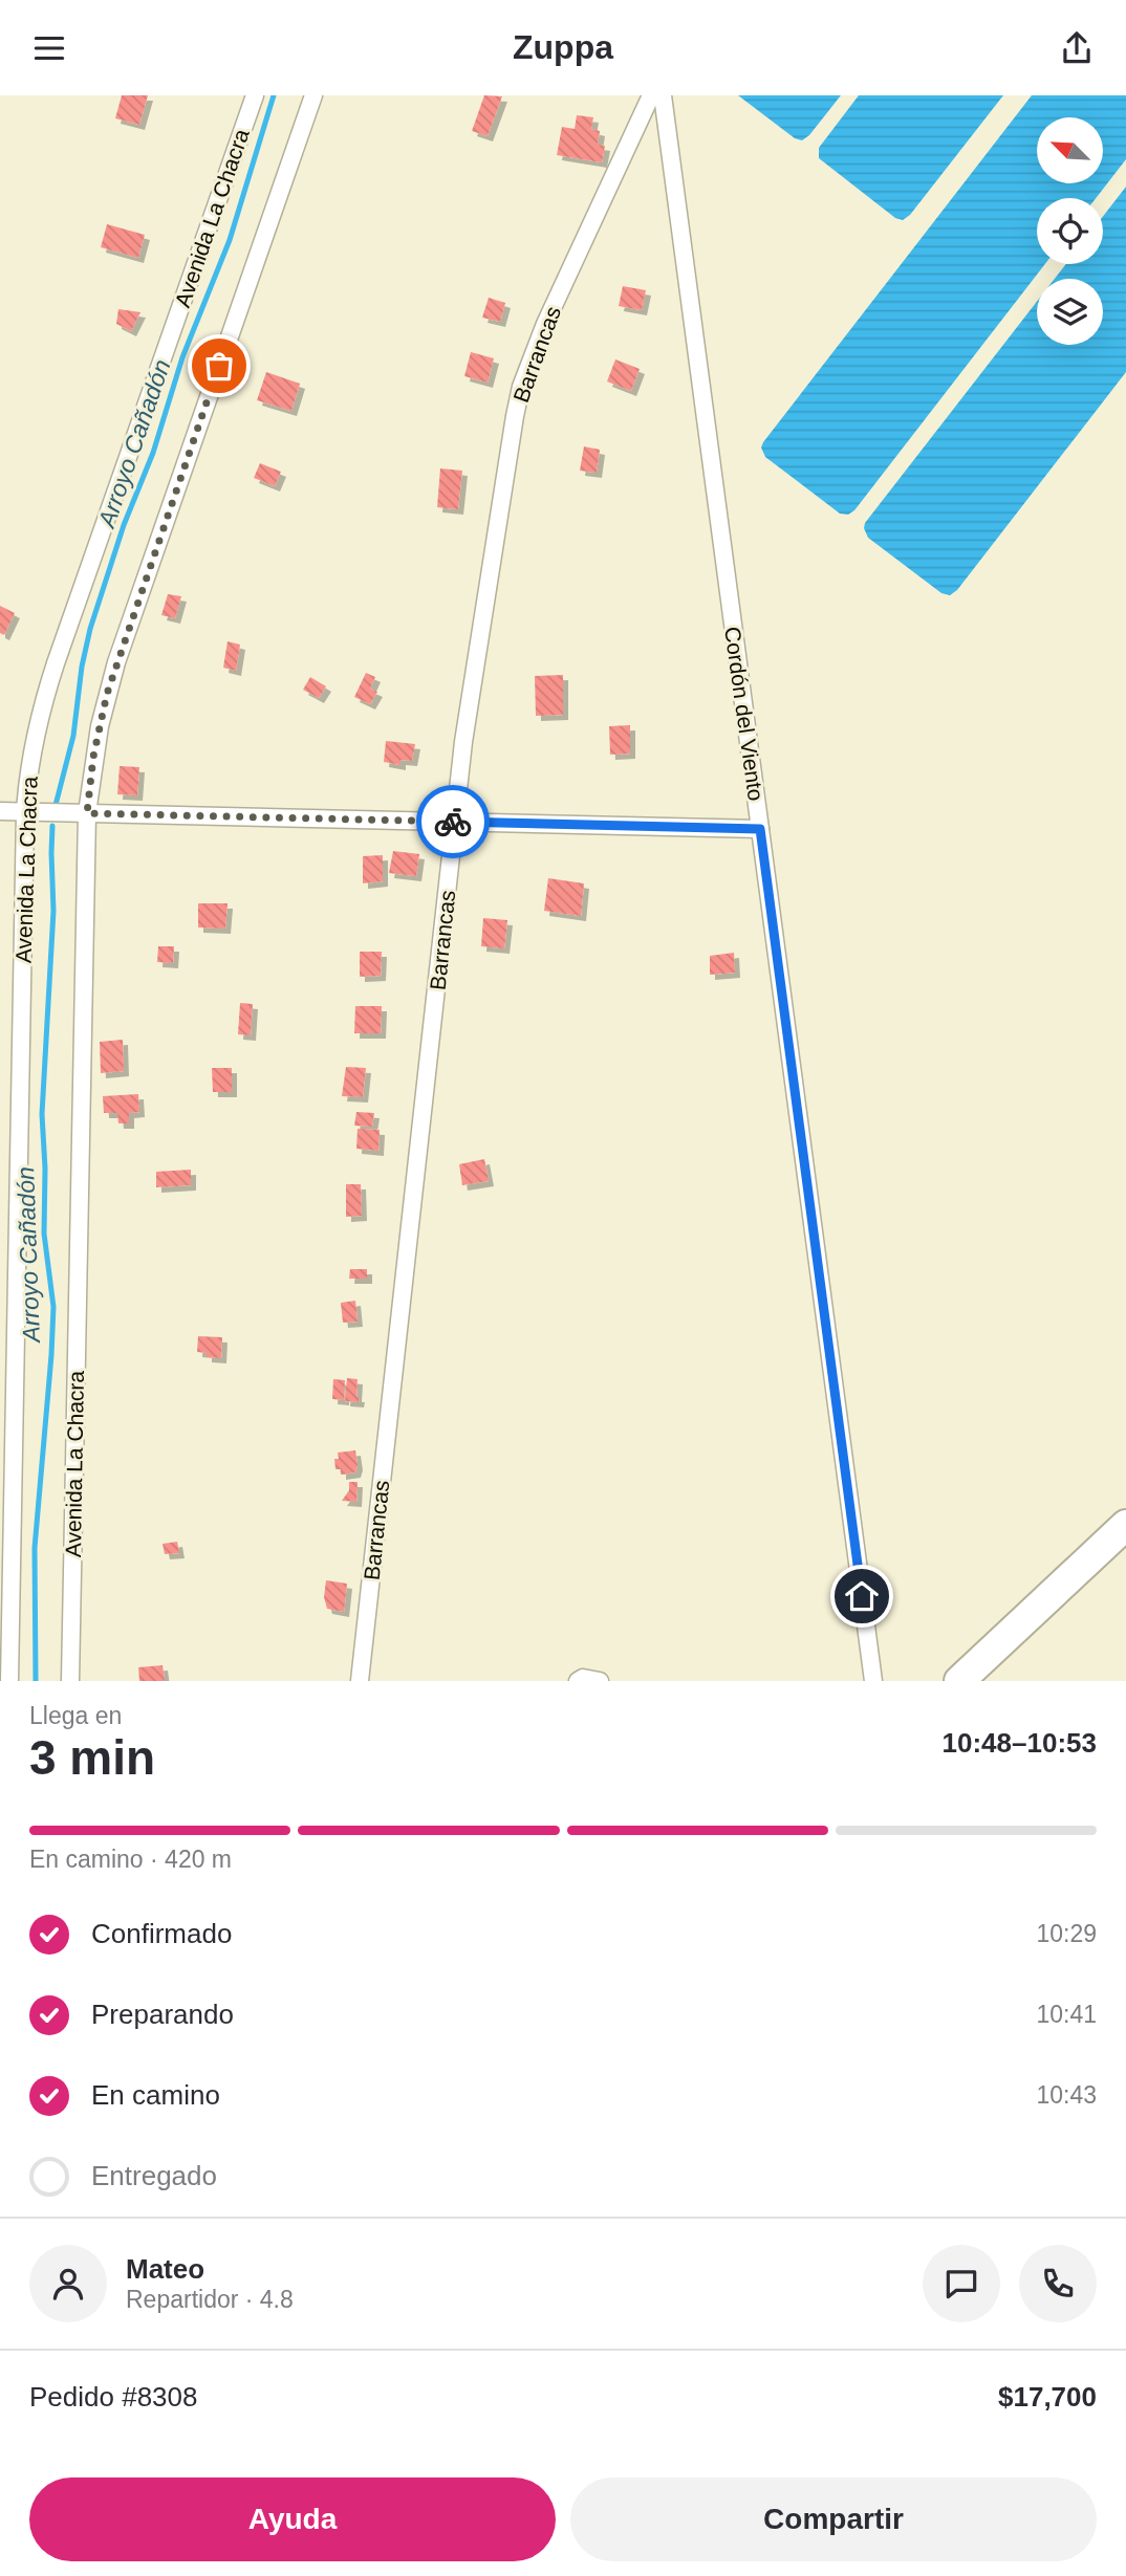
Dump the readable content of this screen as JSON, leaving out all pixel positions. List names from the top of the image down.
{
  "streets": {
    "street": ["Avenida La Chacra", "Barrancas", "Cordón del Viento"]
  },
  "water": ["Arroyo Cañadón"],
  "north": "top left",
  "page": {
    "header": "Zuppa",
    "heading": ["3 min", "Llega en", "10:48–10:53"],
    "panel": [
      "Mateo",
      "Repartidor · 4.8",
      "Pedido #8308",
      "$17,700"
    ],
    "bar": "En camino · 420 m",
    "list": [
      ["Confirmado", "10:29"],
      ["Preparando", "10:41"],
      ["En camino", "10:43"],
      "Entregado"
    ],
    "buttons": ["Ayuda", "Compartir"]
  }
}
